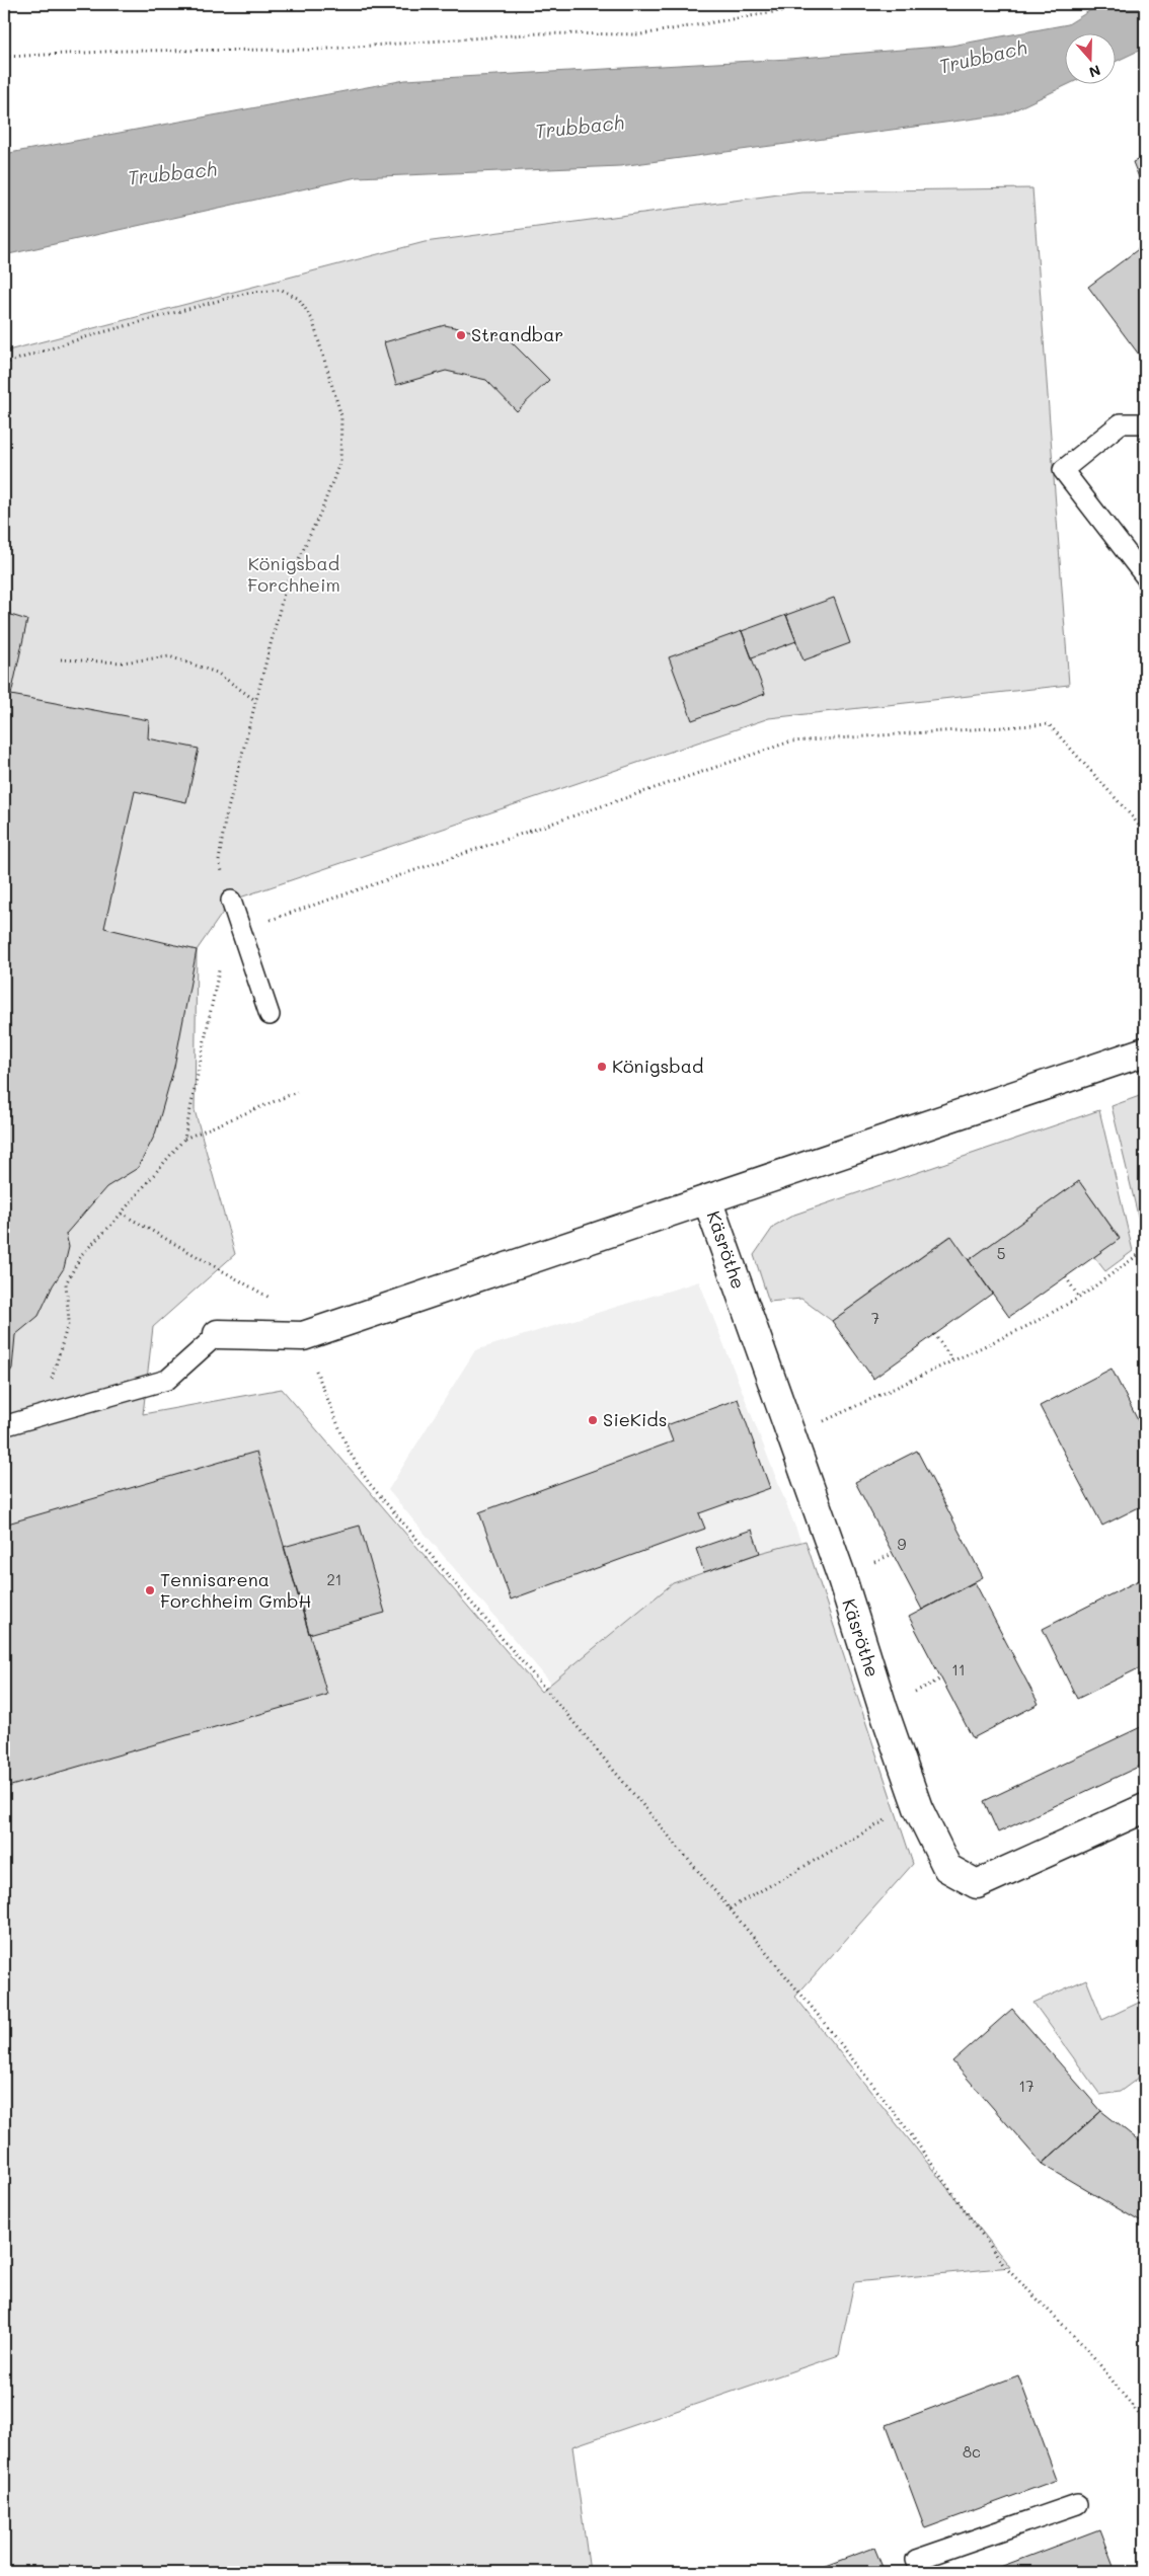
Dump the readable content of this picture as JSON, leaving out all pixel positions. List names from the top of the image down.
{
  "streets": {
    "street": ["Käsröthe"]
  },
  "water": ["Trubbach"],
  "parks": ["Königsbad Forchheim"],
  "places": [
    "Strandbar",
    "Königsbad",
    "SieKids",
    "Tennisarena Forchheim GmbH"
  ],
  "house_numbers": [
    "5",
    "7",
    "9",
    "21",
    "11",
    "17",
    "8c"
  ],
  "north": "bottom"
}
